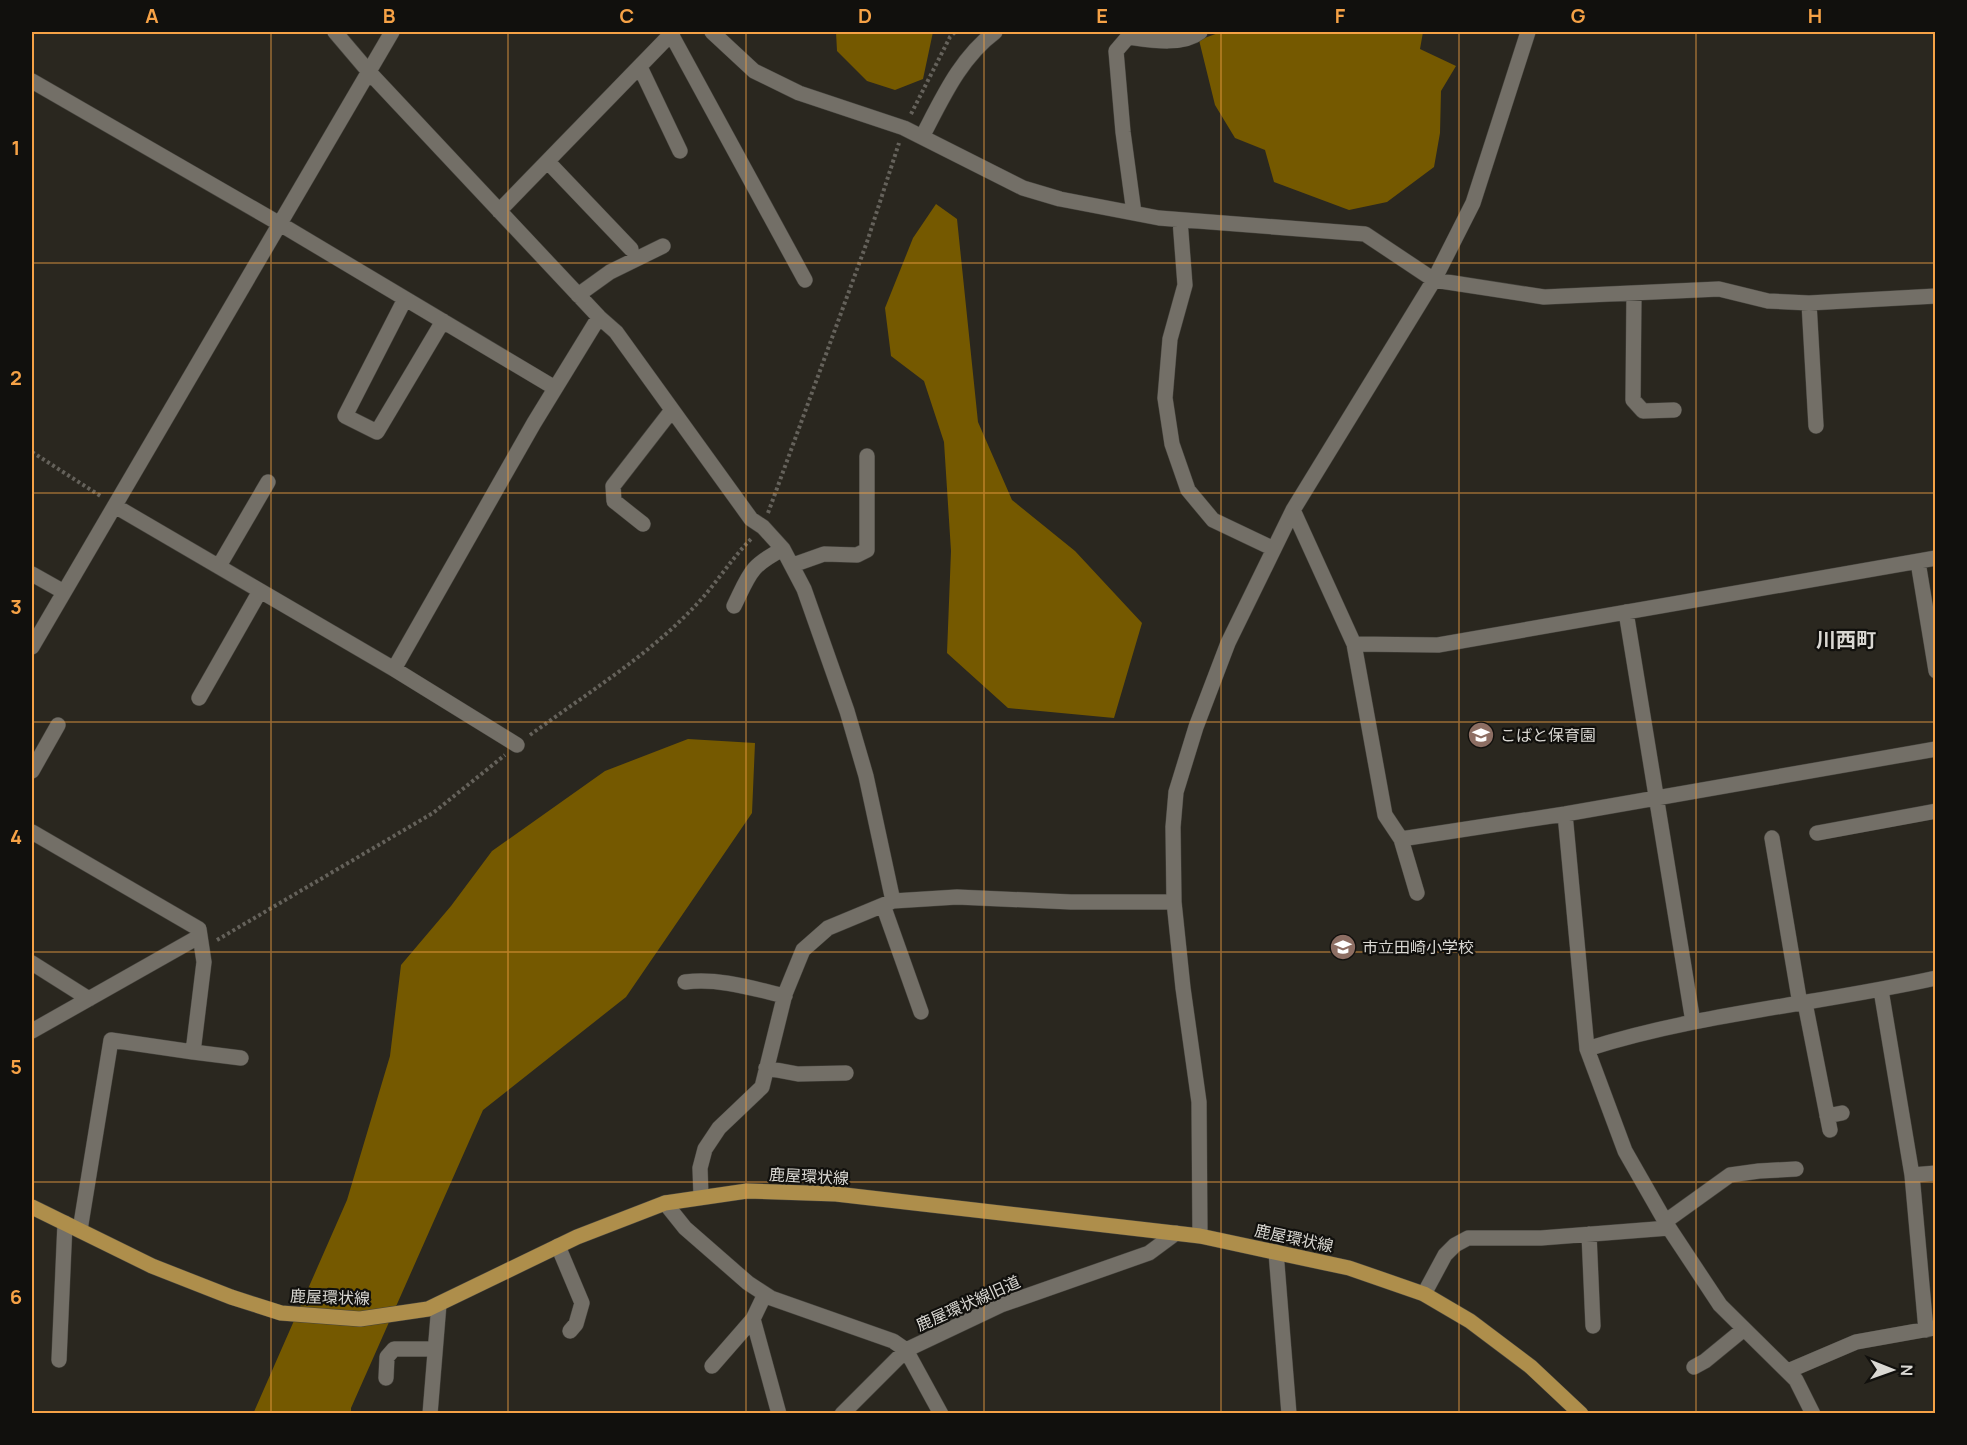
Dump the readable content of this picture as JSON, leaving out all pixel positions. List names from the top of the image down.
{
  "streets": {
    "main road": ["鹿屋環状線"],
    "street": ["鹿屋環状線旧道"]
  },
  "crossings": [
    ["鹿屋環状線", "鹿屋環状線旧道"]
  ],
  "districts": ["川西町"],
  "places": {
    "school or university": ["こばと保育園", "市立田崎小学校"]
  },
  "north": "right",
  "grid": {
    "columns": [
      "A",
      "B",
      "C",
      "D",
      "E",
      "F",
      "G",
      "H"
    ],
    "rows": [
      "1",
      "2",
      "3",
      "4",
      "5",
      "6"
    ]
  }
}
